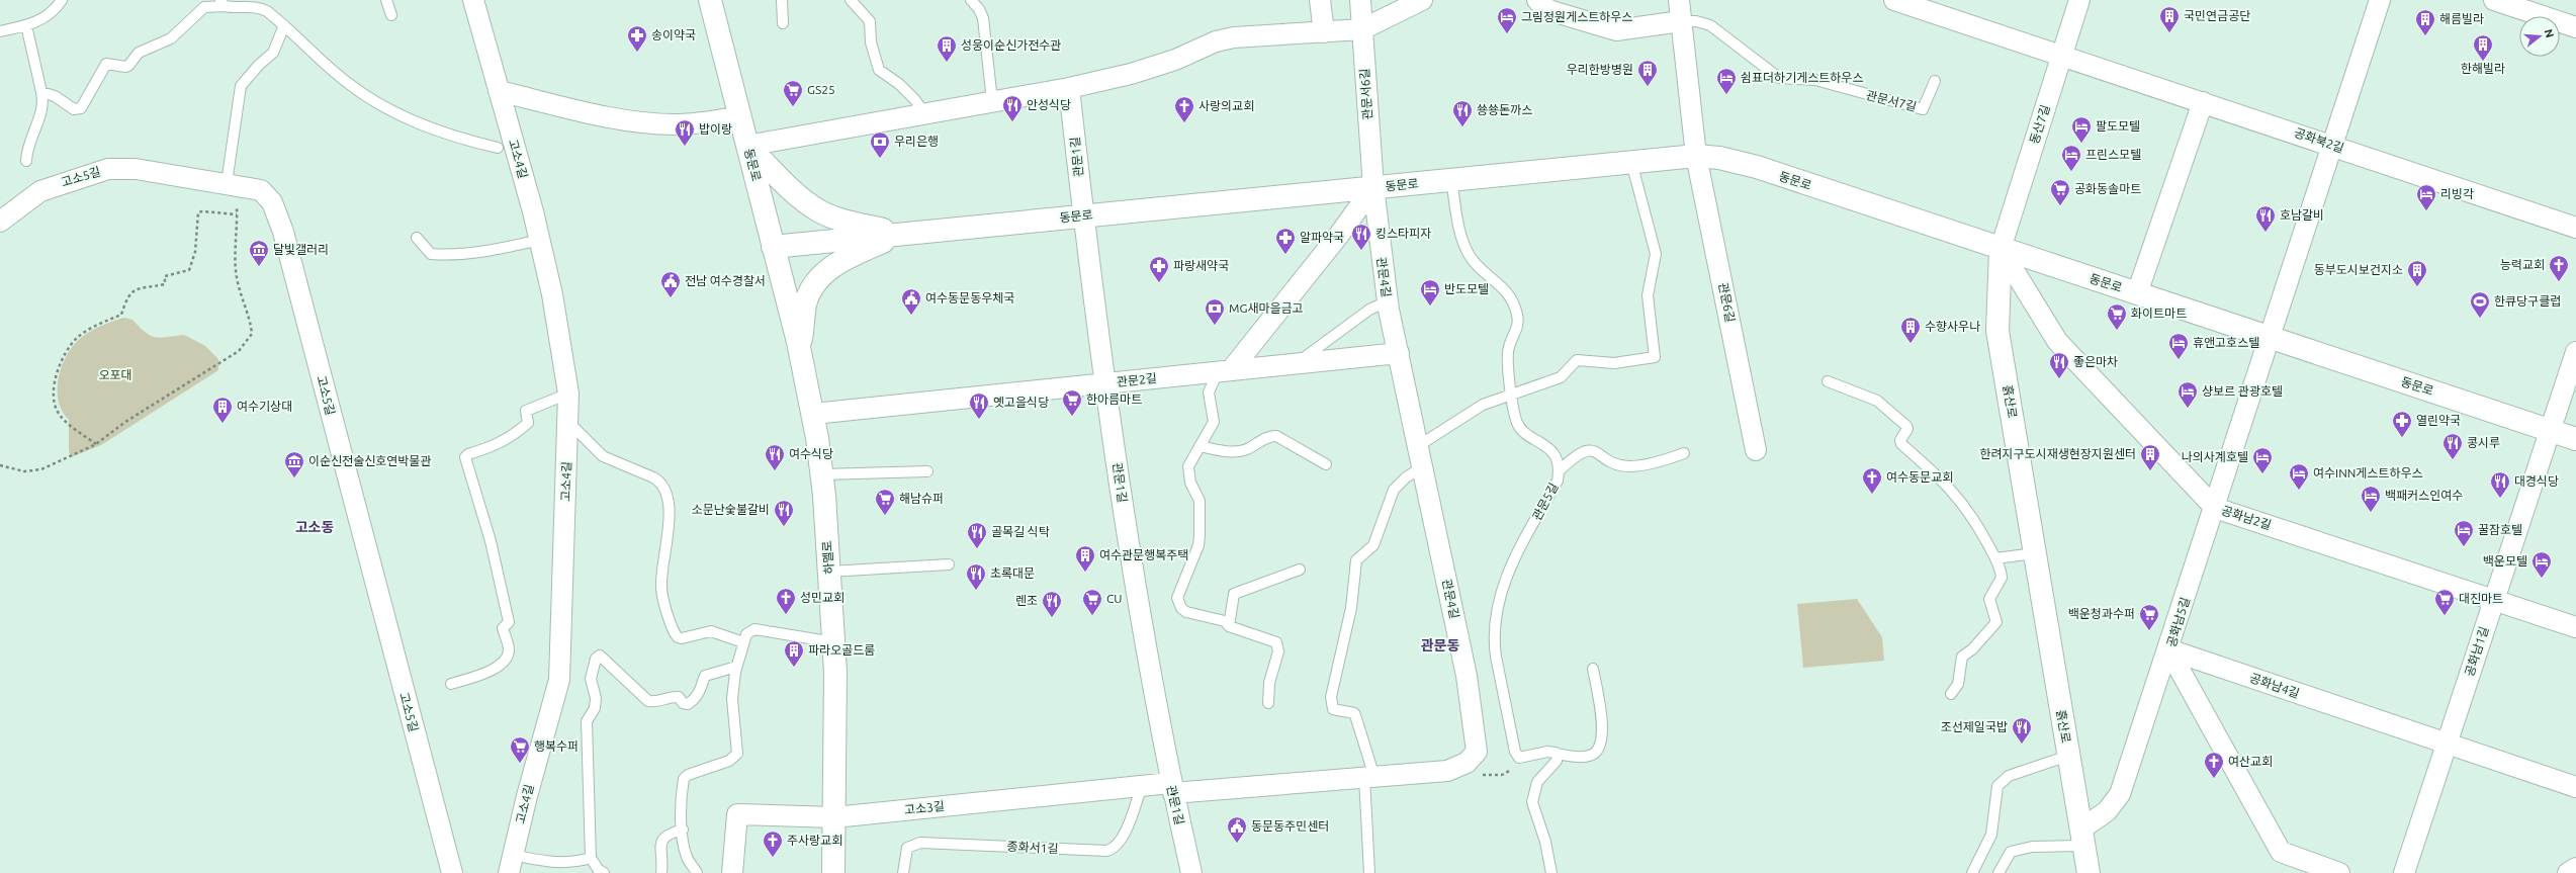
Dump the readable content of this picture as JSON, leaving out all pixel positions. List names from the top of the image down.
{
  "streets": {
    "street": [
      "관문서6길",
      "동산7길",
      "공화북2길",
      "관문1길",
      "고소4길",
      "동문로",
      "고소5길",
      "관문4길",
      "관문6길",
      "관문2길",
      "흙산로",
      "공화남2길",
      "하멜로",
      "공화남5길",
      "공화남1길",
      "공화남4길",
      "고소3길"
    ],
    "lane": ["관문서7길", "관문5길", "종화서1길"]
  },
  "crossings": [
    ["관문서6길", "동문로"],
    ["관문서6길", "관문4길"],
    ["동산7길", "공화북2길"],
    ["동산7길", "동문로"],
    ["동산7길", "흙산로"],
    ["동산7길", "공화남2길"],
    ["공화북2길", "공화남5길"],
    ["관문1길", "동문로"],
    ["관문1길", "관문4길"],
    ["관문1길", "관문2길"],
    ["관문1길", "고소3길"],
    ["동문로", "관문4길"],
    ["동문로", "관문6길"],
    ["동문로", "흙산로"],
    ["동문로", "관문5길"],
    ["동문로", "공화남2길"],
    ["동문로", "하멜로"],
    ["동문로", "공화남5길"],
    ["동문로", "공화남1길"],
    ["관문4길", "관문2길"],
    ["관문4길", "고소3길"],
    ["관문2길", "하멜로"],
    ["흙산로", "공화남2길"],
    ["공화남2길", "공화남5길"],
    ["공화남2길", "공화남1길"],
    ["하멜로", "고소3길"],
    ["공화남5길", "공화남4길"],
    ["공화남1길", "공화남4길"],
    ["고소3길", "종화서1길"]
  ],
  "districts": ["고소동", "관문동"],
  "parks": ["오포대"],
  "places": {
    "building": [
      "국민연금공단",
      "해름빌라",
      "한해빌라",
      "성웅이순신가전수관",
      "우리한방병원",
      "동부도시보건지소",
      "수향사우나",
      "여수기상대",
      "한려지구도시재생현장지원센터",
      "여수관문행복주택",
      "파라오골드룸"
    ],
    "hotel": [
      "그림정원게스트하우스",
      "쉼표더하기게스트하우스",
      "팔도모텔",
      "프린스모텔",
      "리빙각",
      "반도모텔",
      "휴앤고호스텔",
      "샹보르 관광호텔",
      "나의사계호텔",
      "여수INN게스트하우스",
      "백패커스인여수",
      "꿀잠호텔",
      "백운모텔"
    ],
    "pharmacy": [
      "송이약국",
      "알파약국",
      "파랑새약국",
      "열린약국"
    ],
    "supermarket": [
      "GS25",
      "공화동솔마트",
      "화이트마트",
      "한아름마트",
      "해남슈퍼",
      "CU",
      "대진마트",
      "백운청과수퍼",
      "행복수퍼"
    ],
    "restaurant": [
      "안성식당",
      "쑝쑝돈까스",
      "밥이랑",
      "호남갈비",
      "킹스타피자",
      "좋은마차",
      "옛고을식당",
      "콩시루",
      "여수식당",
      "대경식당",
      "소문난숯불갈비",
      "골목길 식탁",
      "초록대문",
      "렌조",
      "조선제일국밥"
    ],
    "church": [
      "사랑의교회",
      "능력교회",
      "여수동문교회",
      "성민교회",
      "여산교회",
      "주사랑교회"
    ],
    "bank": ["우리은행", "MG새마을금고"],
    "museum": ["달빛갤러리", "이순신전술신호연박물관"],
    "public building": ["전남 여수경찰서", "여수동문동우체국", "동문동주민센터"],
    "sports": ["한큐당구클럽"]
  },
  "north": "right"
}
